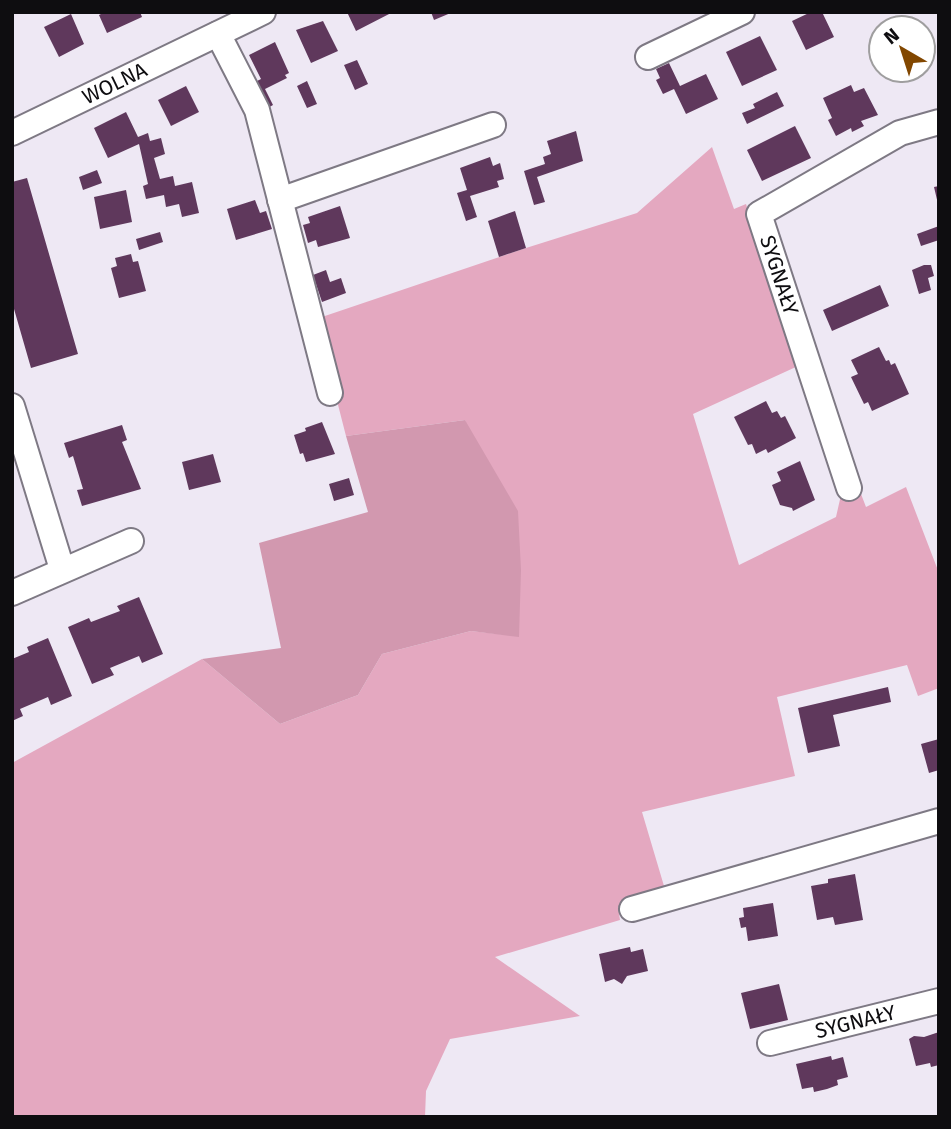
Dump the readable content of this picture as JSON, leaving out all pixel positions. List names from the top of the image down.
{
  "streets": {
    "street": ["WOLNA", "SYGNAŁY"]
  },
  "north": "top left"
}
